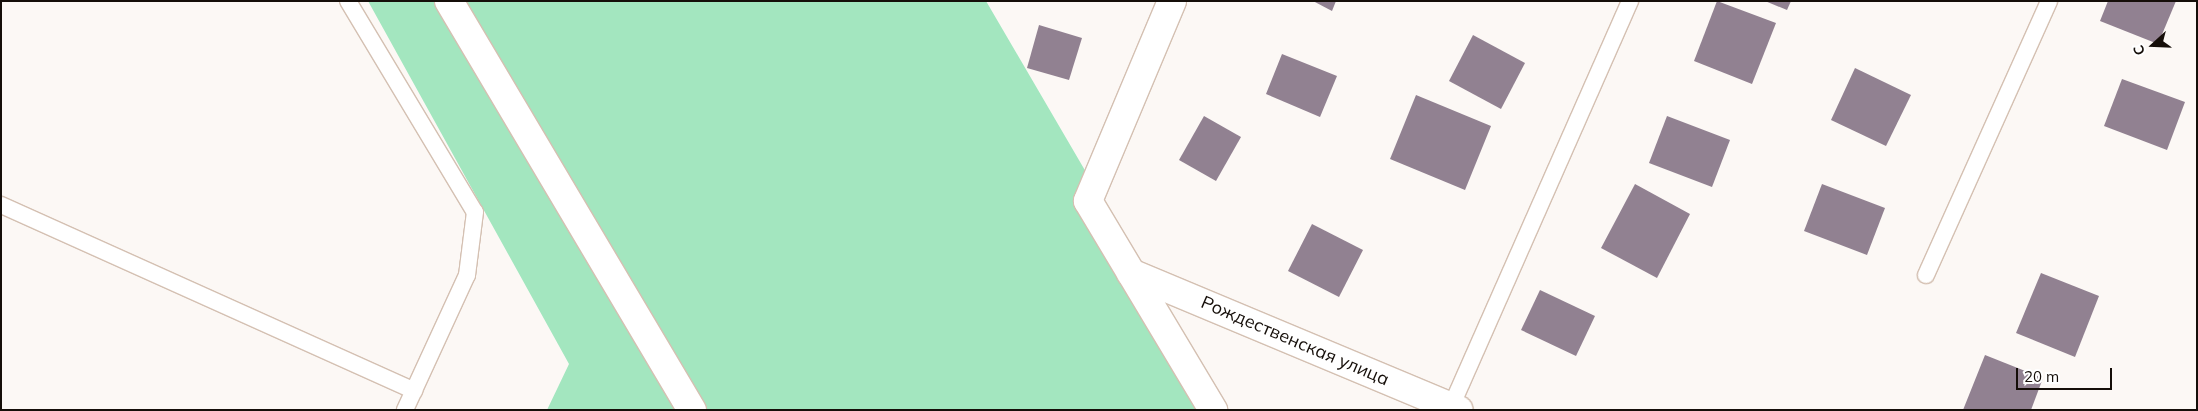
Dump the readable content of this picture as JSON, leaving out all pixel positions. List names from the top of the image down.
{
  "streets": {
    "street": ["Рождественская улица"]
  },
  "scale_bar": "20 m",
  "north": "left"
}
